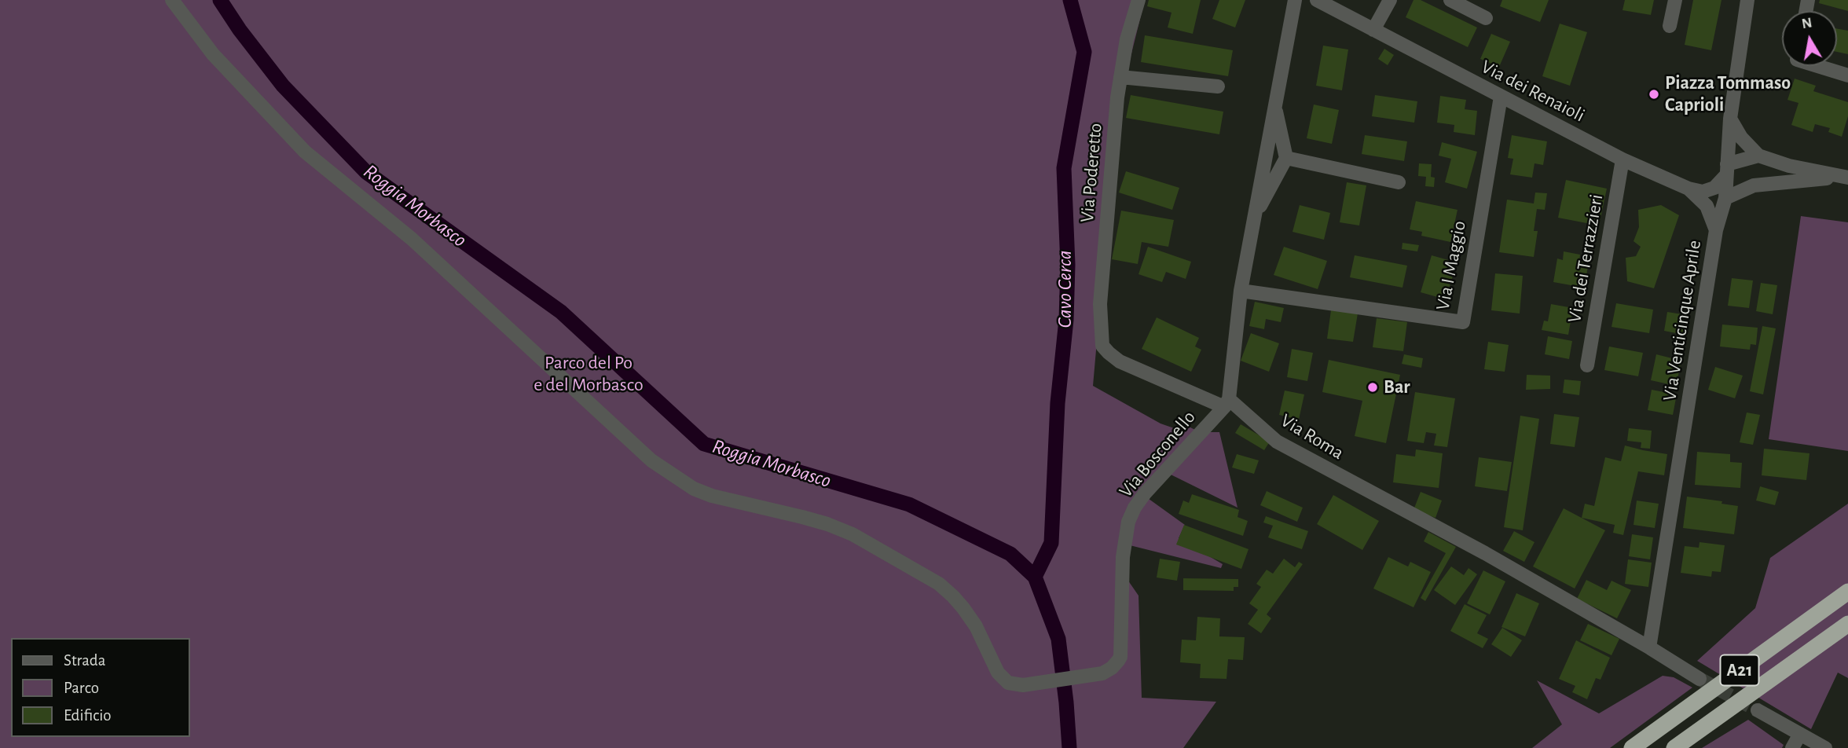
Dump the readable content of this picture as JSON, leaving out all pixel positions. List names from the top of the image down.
{
  "streets": {
    "highway": ["A21"],
    "street": [
      "Via dei Renaioli",
      "Via Poderetto",
      "Via dei Terrazzieri",
      "Via I Maggio",
      "Via Venticinque Aprile",
      "Via Roma",
      "Via Bosconello"
    ]
  },
  "crossings": [
    ["Via dei Renaioli", "Via dei Terrazzieri"],
    ["Via dei Renaioli", "Via I Maggio"],
    ["Via dei Renaioli", "Via Venticinque Aprile"],
    ["Via Poderetto", "Via Roma"],
    ["Via Poderetto", "Via Bosconello"],
    ["Via Venticinque Aprile", "Via Roma"],
    ["Via Roma", "Via Bosconello"]
  ],
  "water": ["Roggia Morbasco", "Cavo Cerca"],
  "parks": ["Parco del Po e del Morbasco"],
  "places": ["Piazza Tommaso Caprioli", "Bar"],
  "legend": ["Strada", "Parco", "Edificio"],
  "north": "top"
}
